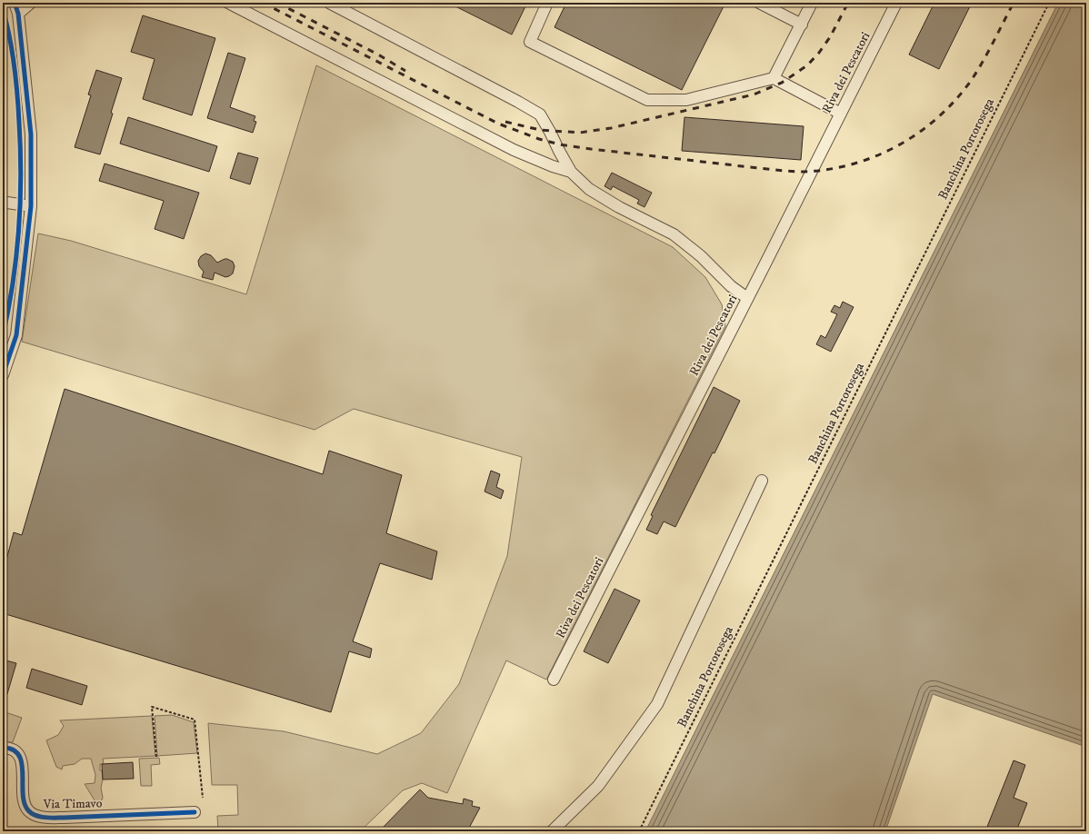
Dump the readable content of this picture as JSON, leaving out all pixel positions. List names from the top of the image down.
{
  "streets": {
    "street": ["Riva dei Pescatori", "Via Timavo"],
    "path": ["Banchina Portorosega"]
  }
}
